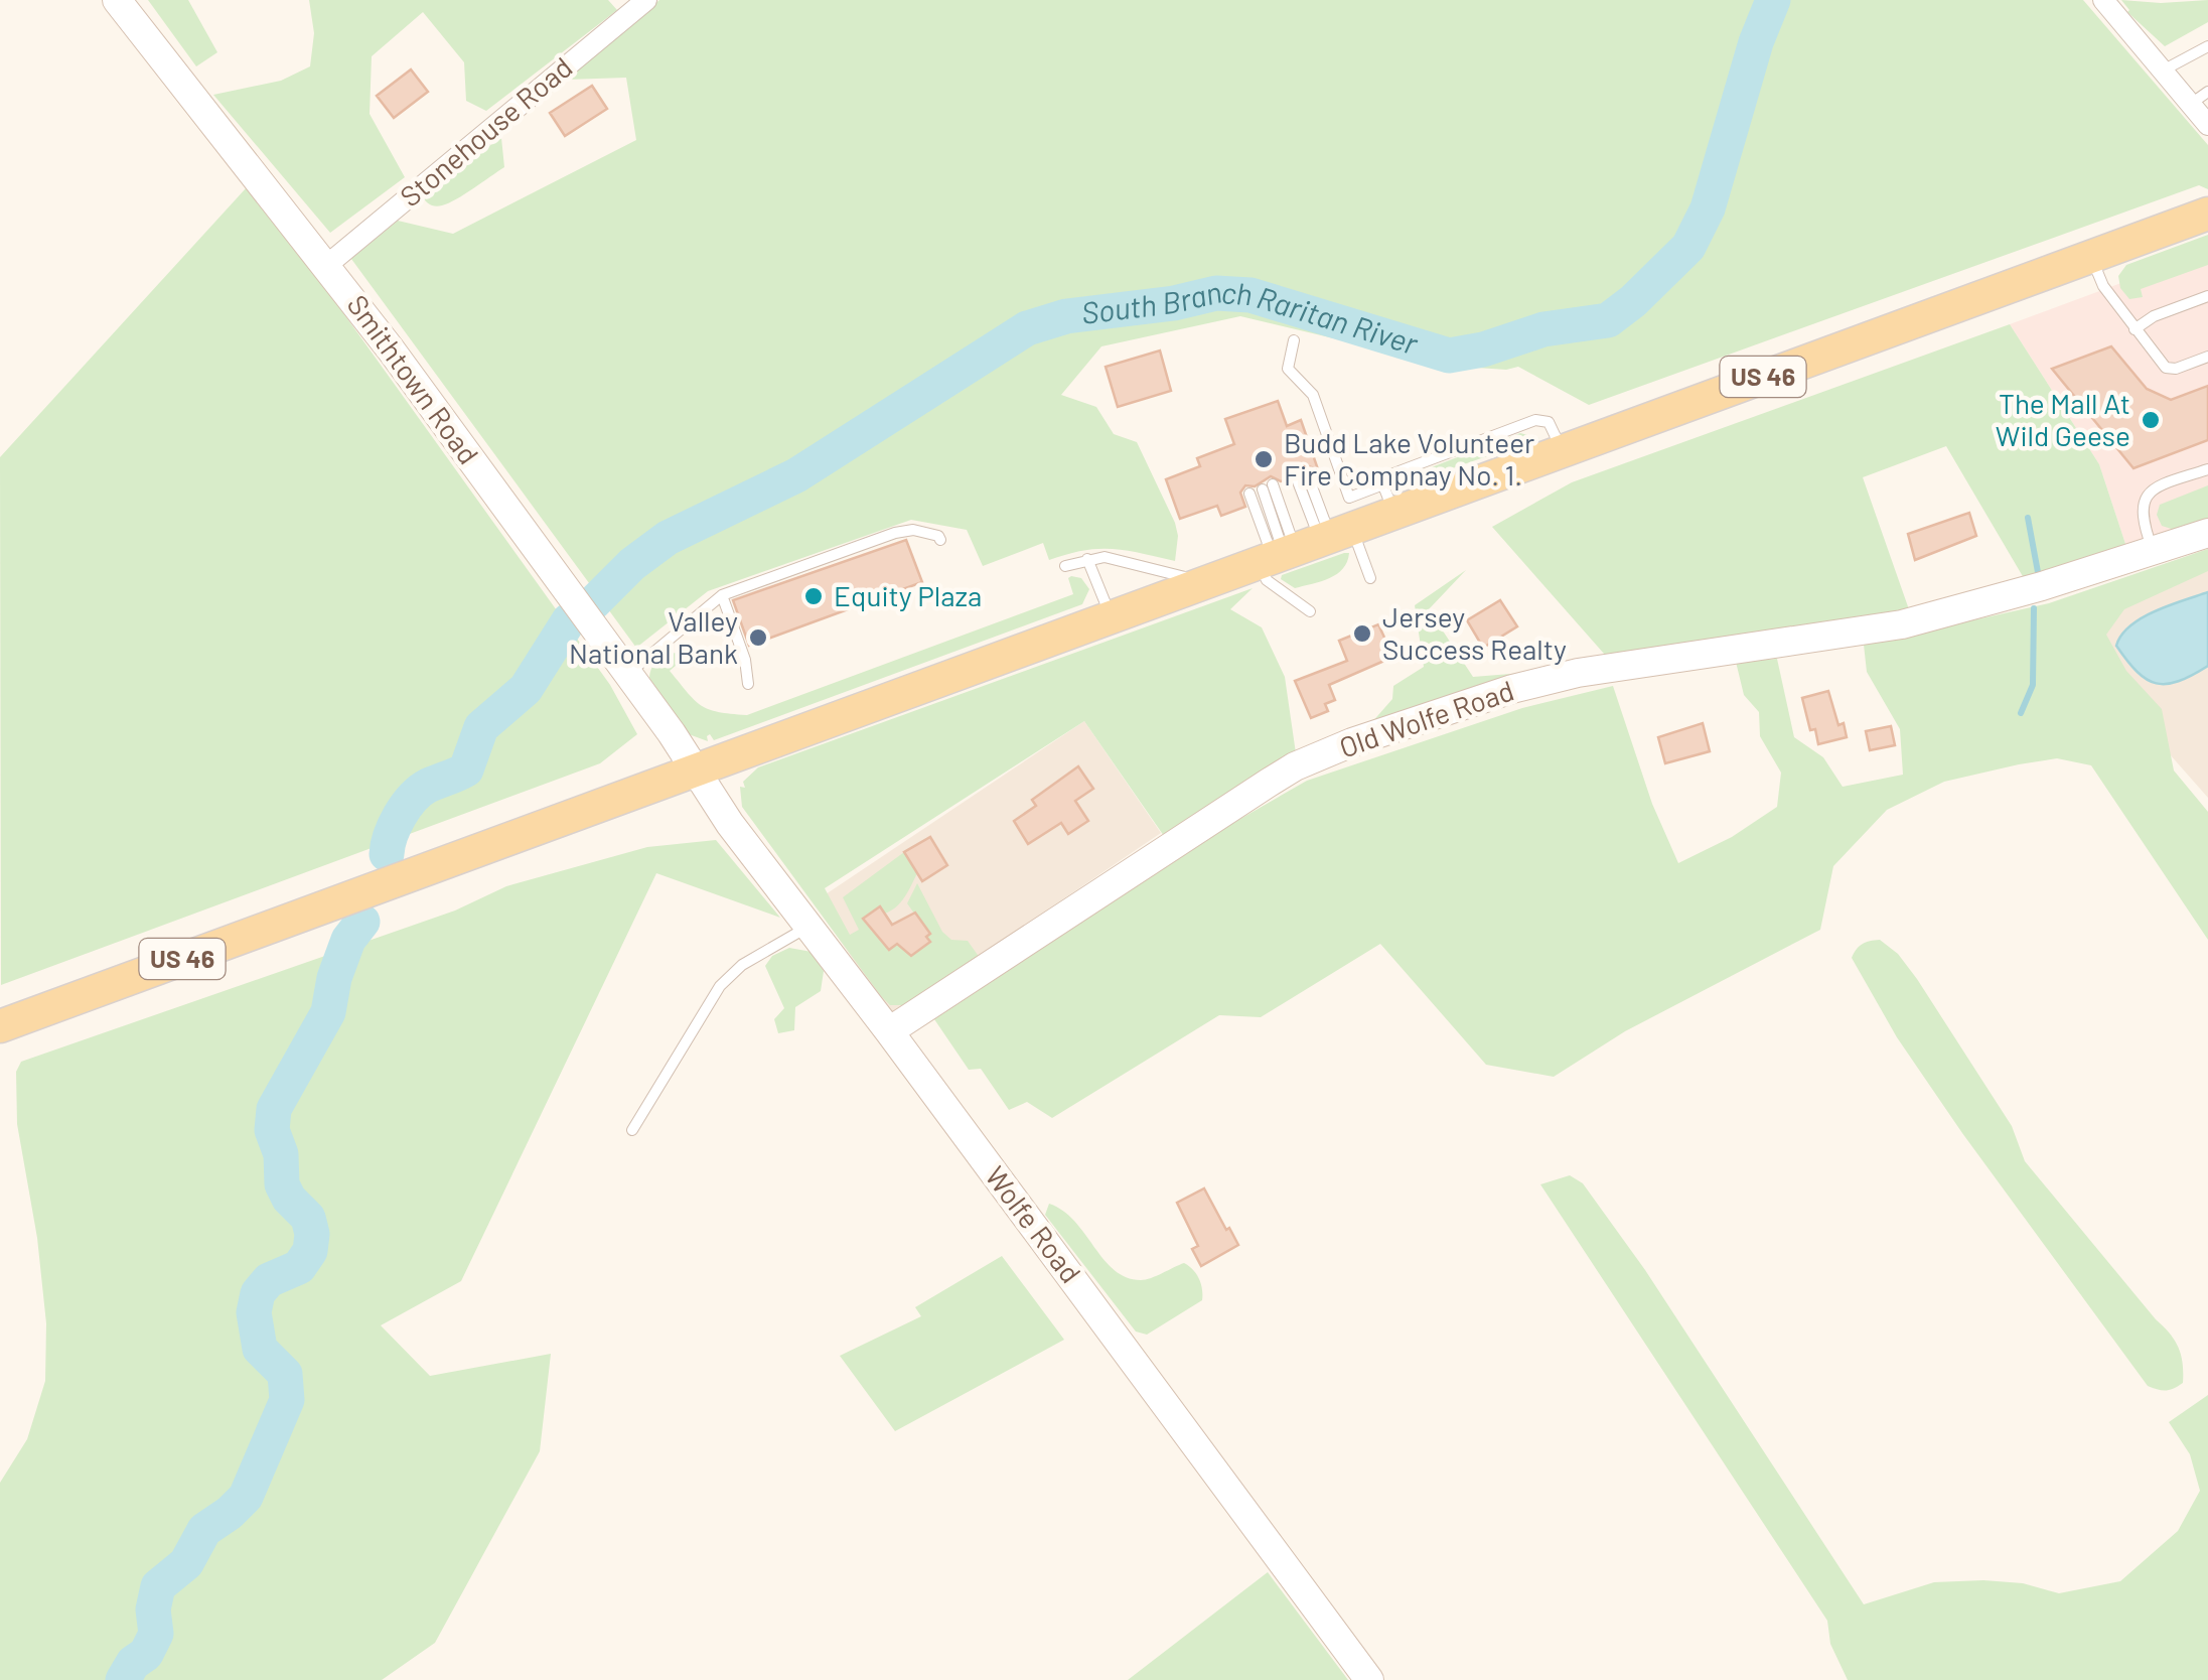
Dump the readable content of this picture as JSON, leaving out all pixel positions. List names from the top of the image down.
{
  "streets": {
    "main road": ["US 46"],
    "street": [
      "Stonehouse Road",
      "Smithtown Road",
      "Old Wolfe Road",
      "Wolfe Road"
    ]
  },
  "crossings": [
    ["Stonehouse Road", "Smithtown Road"],
    ["US 46", "Smithtown Road"],
    ["US 46", "Wolfe Road"],
    ["Smithtown Road", "Wolfe Road"],
    ["Old Wolfe Road", "Wolfe Road"]
  ],
  "water": ["South Branch Raritan River"],
  "places": [
    "The Mall At Wild Geese",
    "Budd Lake Volunteer Fire Compnay No. 1.",
    "Equity Plaza",
    "Jersey Success Realty",
    "Valley National Bank"
  ]
}
